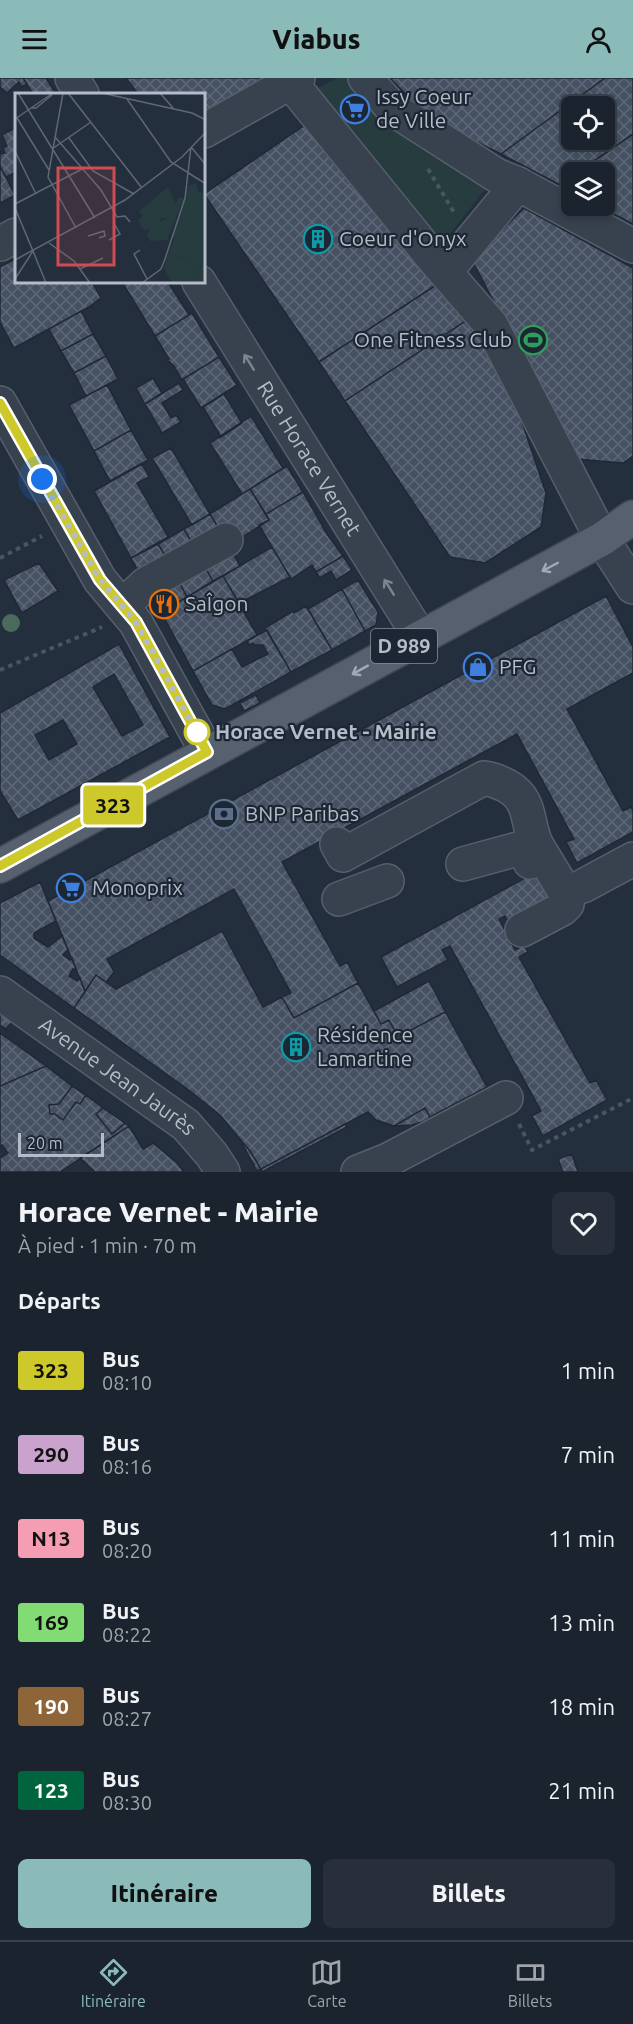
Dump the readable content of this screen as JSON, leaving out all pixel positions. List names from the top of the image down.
{
  "streets": {
    "main road": ["D 989"],
    "street": ["Rue Horace Vernet", "Avenue Jean Jaurès"]
  },
  "crossings": [
    ["Rue Horace Vernet", "D 989"]
  ],
  "places": {
    "supermarket": ["Issy Coeur de Ville", "Monoprix"],
    "building": ["Coeur d'Onyx", "Résidence Lamartine"],
    "sports": ["One Fitness Club"],
    "restaurant": ["SaÎgon"],
    "shop": ["PFG"],
    "other": ["Horace Vernet - Mairie"],
    "bank": ["BNP Paribas"]
  },
  "lines": ["bus line 323"],
  "scale_bar": "20 m",
  "page": {
    "header": "Viabus",
    "on_map": "323",
    "scale": "20 m",
    "heading": [
      ["Horace Vernet - Mairie", "À pied · 1 min · 70 m"],
      "Départs"
    ],
    "list": [
      {
        "mark": "323",
        "name": "Bus",
        "note": "08:10",
        "value": "1 min"
      },
      {
        "mark": "290",
        "name": "Bus",
        "note": "08:16",
        "value": "7 min"
      },
      {
        "mark": "N13",
        "name": "Bus",
        "note": "08:20",
        "value": "11 min"
      },
      {
        "mark": "169",
        "name": "Bus",
        "note": "08:22",
        "value": "13 min"
      },
      {
        "mark": "190",
        "name": "Bus",
        "note": "08:27",
        "value": "18 min"
      },
      {
        "mark": "123",
        "name": "Bus",
        "note": "08:30",
        "value": "21 min"
      }
    ],
    "buttons": ["Itinéraire", "Billets"],
    "tabs": ["Itinéraire", "Carte", "Billets"]
  }
}
